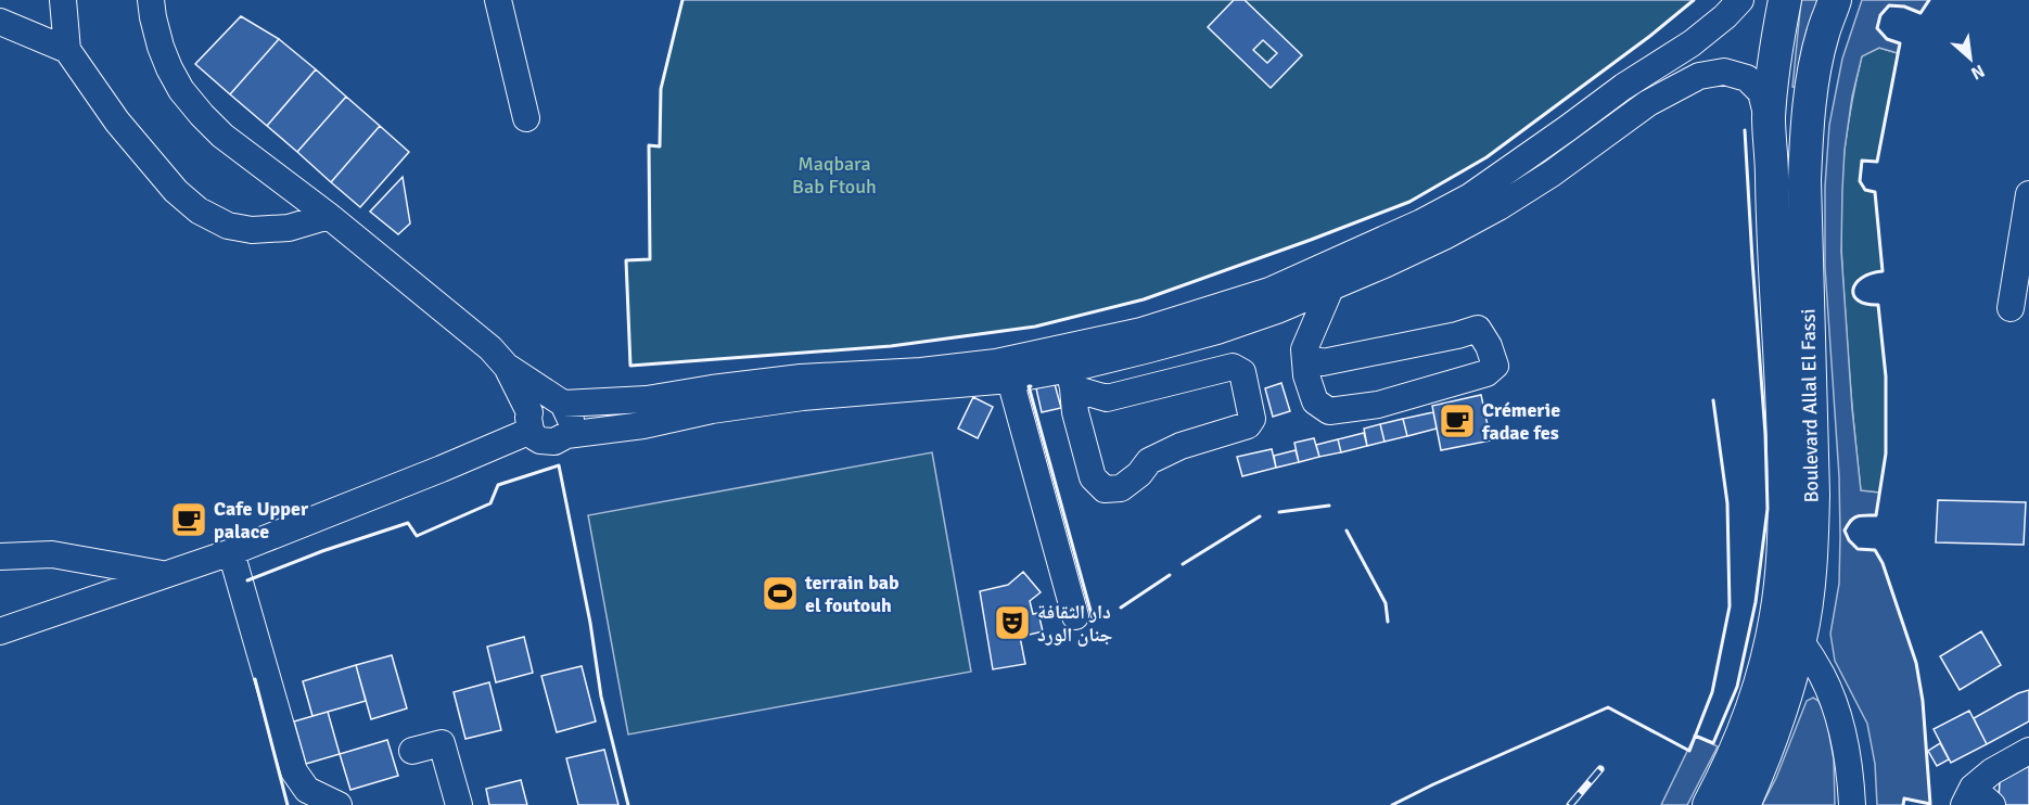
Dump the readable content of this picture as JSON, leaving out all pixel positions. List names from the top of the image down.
{
  "streets": {
    "main road": ["Boulevard Allal El Fassi"]
  },
  "parks": ["Maqbara Bab Ftouh"],
  "places": {
    "cafe": ["Crémerie fadae fes", "Cafe Upper palace"],
    "sports": ["terrain bab el foutouh"],
    "theatre": ["دار الثقافة جنان الورد"]
  },
  "north": "bottom right"
}
